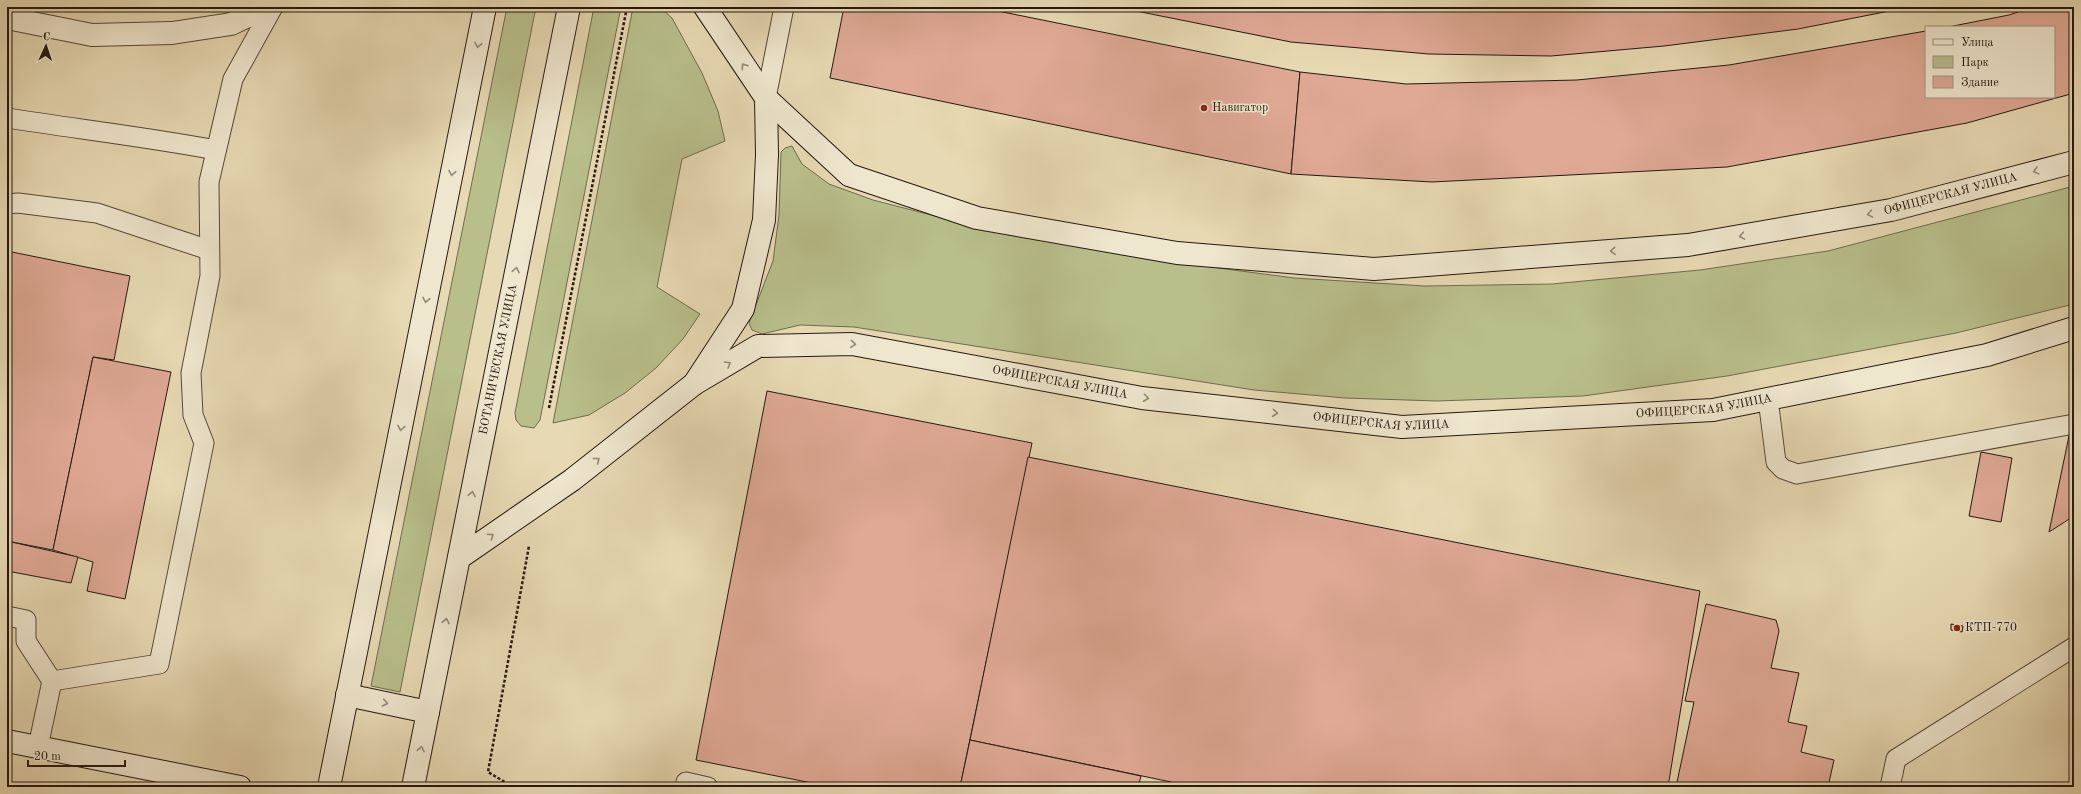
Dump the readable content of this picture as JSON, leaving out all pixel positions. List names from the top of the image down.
{
  "streets": {
    "main road": ["ОФИЦЕРСКАЯ УЛИЦА", "БОТАНИЧЕСКАЯ УЛИЦА"]
  },
  "places": ["Навигатор", "КТП-770"],
  "legend": ["Улица", "Парк", "Здание"],
  "scale_bar": "20 m",
  "north": "top"
}
